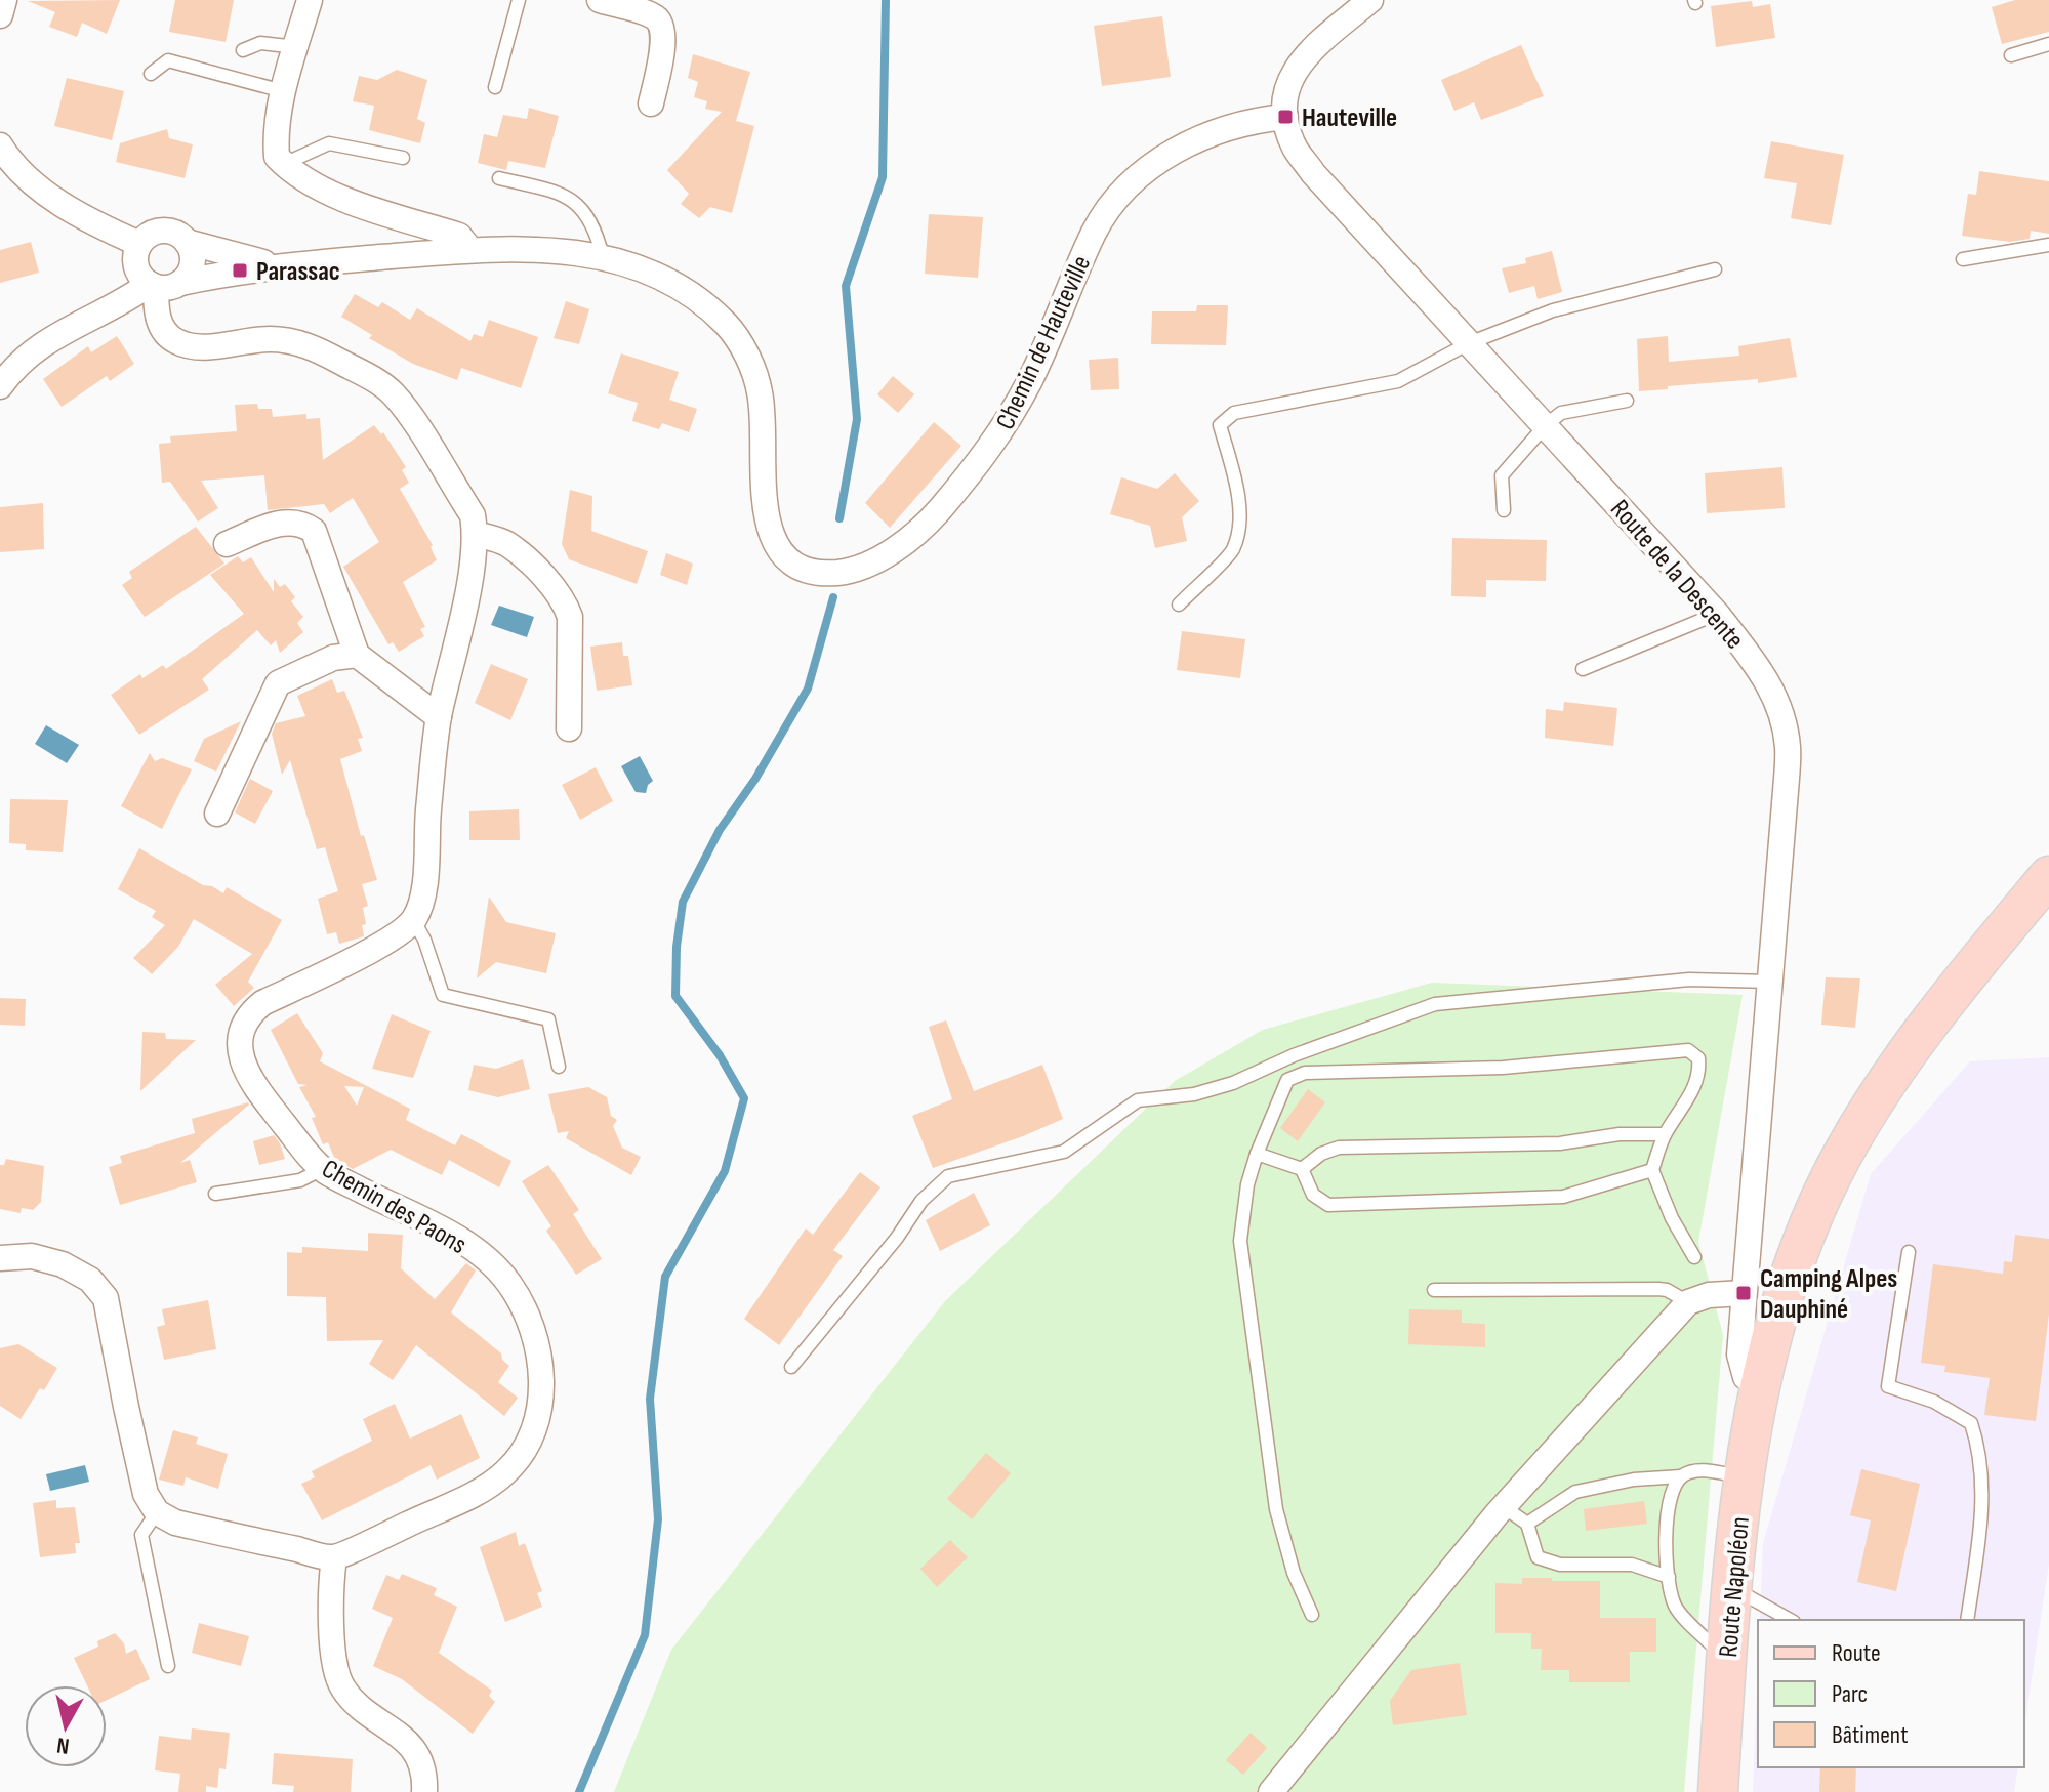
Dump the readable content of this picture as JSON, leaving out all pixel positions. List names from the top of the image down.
{
  "streets": {
    "main road": ["Route Napoléon"],
    "street": ["Chemin de Hauteville", "Route de la Descente", "Chemin des Paons"]
  },
  "crossings": [
    ["Chemin de Hauteville", "Route de la Descente"],
    ["Route de la Descente", "Route Napoléon"]
  ],
  "places": {
    "transit": ["Hauteville", "Parassac", "Camping Alpes Dauphiné"]
  },
  "legend": ["Route", "Parc", "Bâtiment"],
  "north": "bottom"
}
